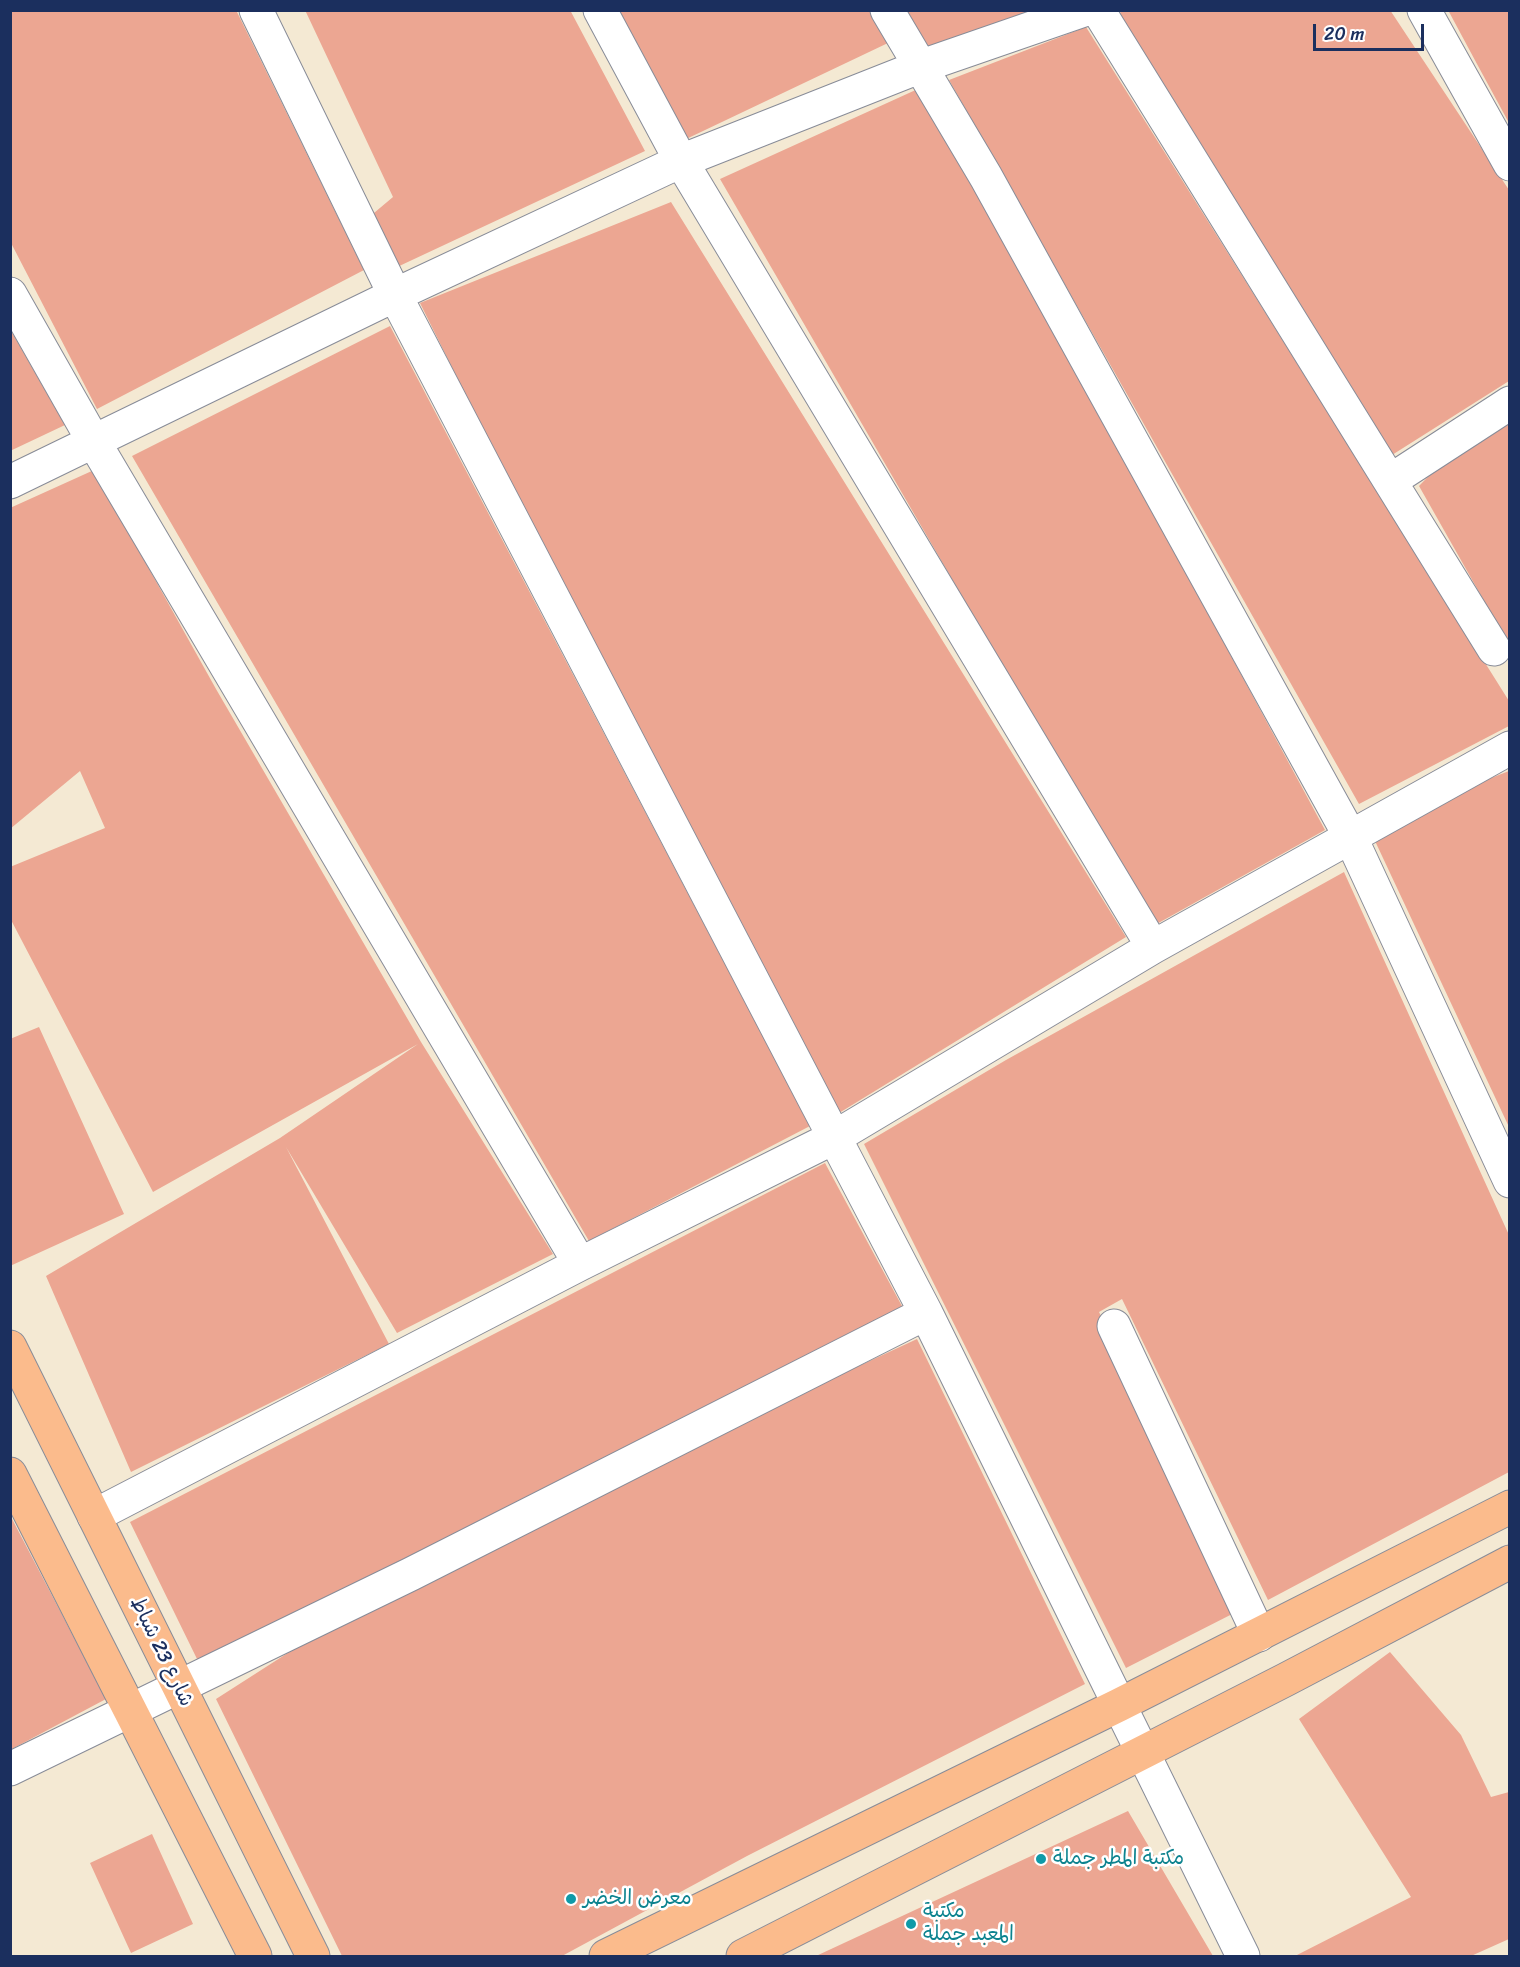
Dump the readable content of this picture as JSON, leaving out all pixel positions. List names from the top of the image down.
{
  "streets": {
    "main road": ["شارع 23 شباط"]
  },
  "places": ["مكتبة المطر جملة", "معرض الخضر", "مكتبة المعبد جملة"],
  "scale_bar": "20 m"
}
